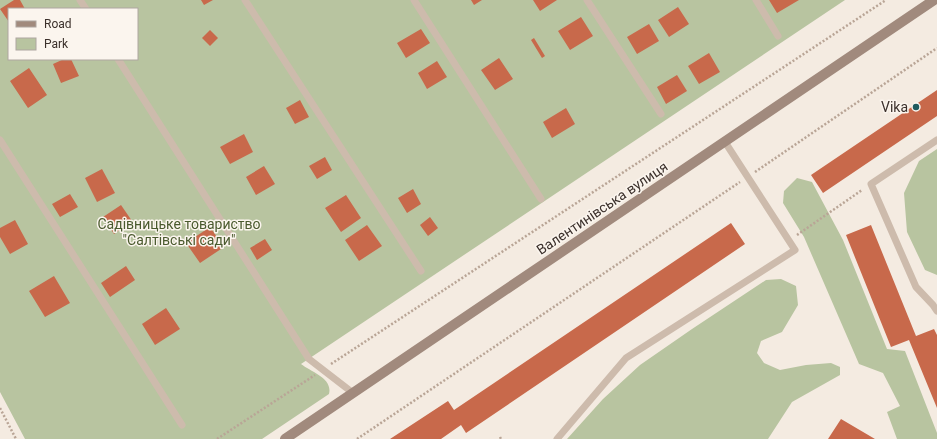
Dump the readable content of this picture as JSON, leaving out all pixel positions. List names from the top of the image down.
{
  "streets": {
    "street": ["Валентинівська вулиця"]
  },
  "parks": ["Садівницьке товариство \"Салтівські сади\""],
  "places": ["Vika"],
  "legend": ["Road", "Park"]
}
